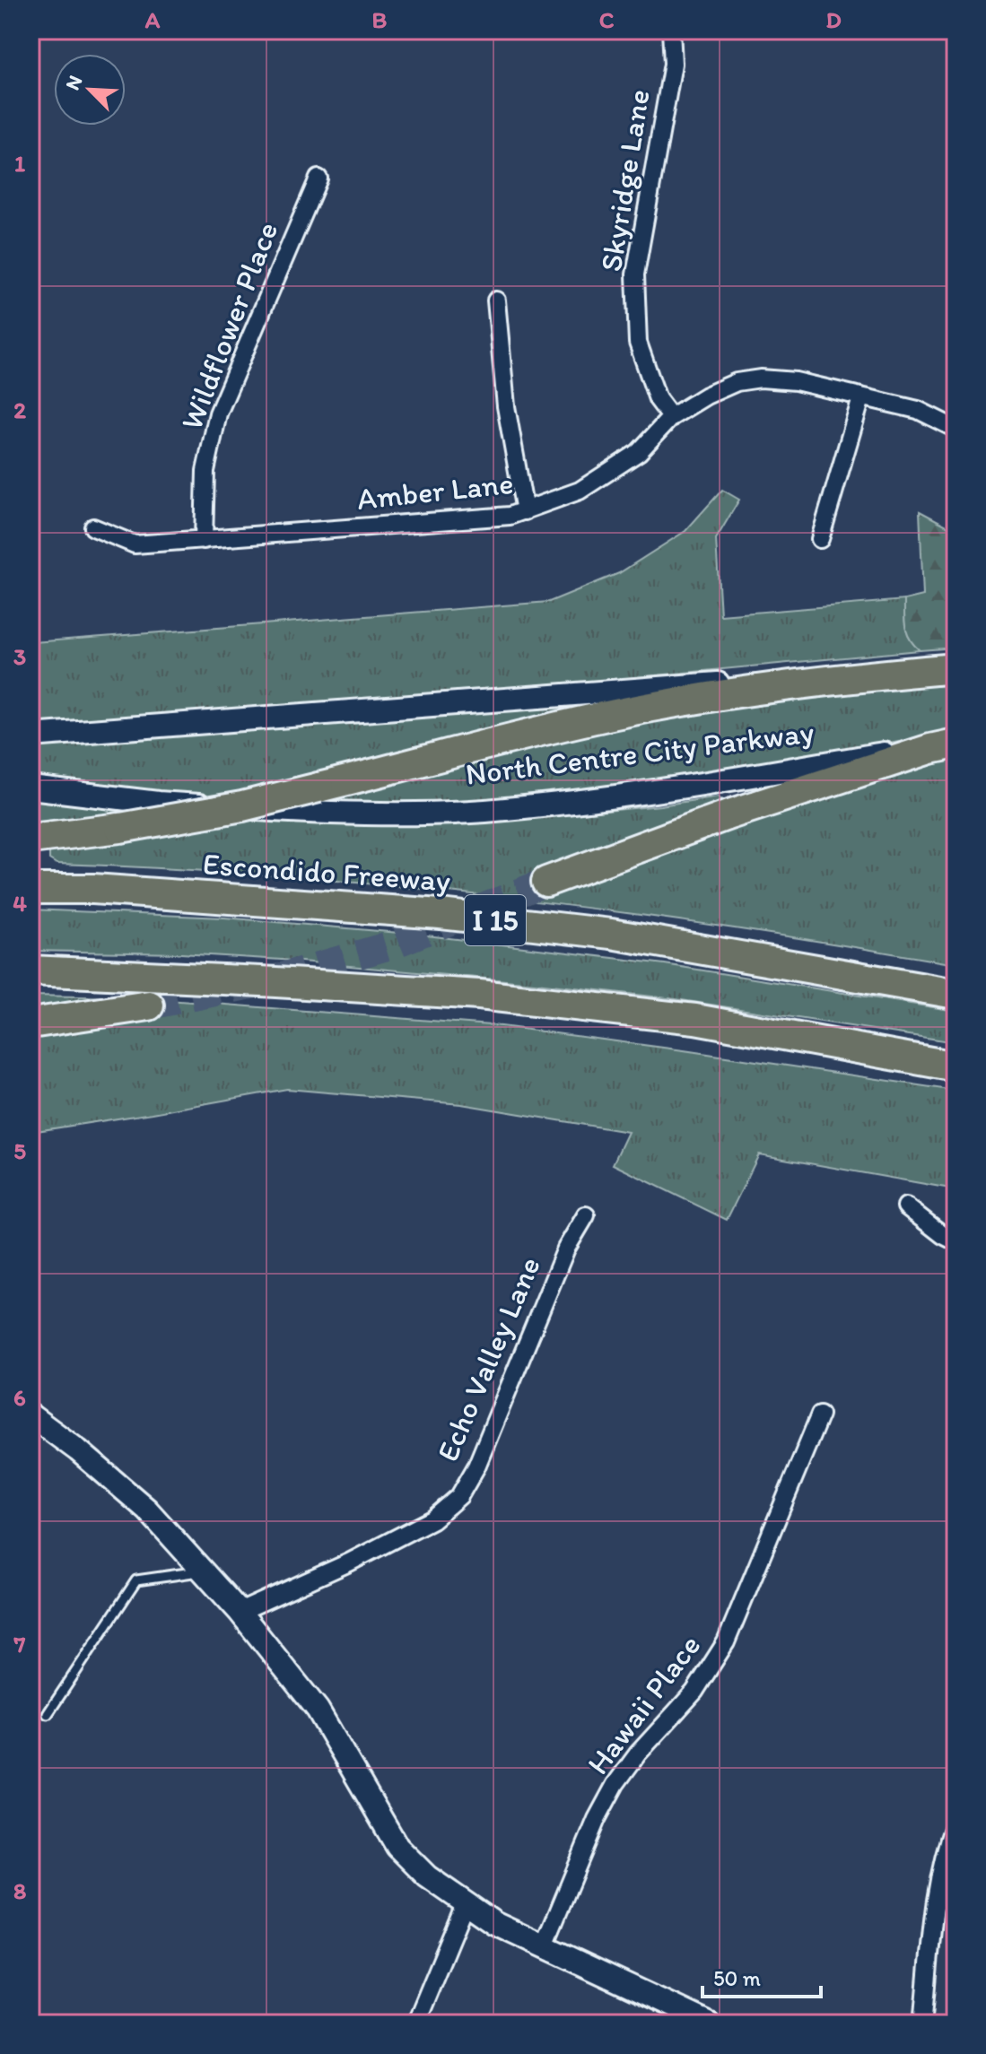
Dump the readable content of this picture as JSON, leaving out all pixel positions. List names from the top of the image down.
{
  "streets": {
    "highway": ["North Centre City Parkway", "Escondido Freeway", "I 15"],
    "street": [
      "Skyridge Lane",
      "Wildflower Place",
      "Amber Lane",
      "Echo Valley Lane",
      "Hawaii Place"
    ]
  },
  "crossings": [
    ["Skyridge Lane", "Amber Lane"],
    ["Wildflower Place", "Amber Lane"]
  ],
  "scale_bar": "50 m",
  "north": "top left",
  "grid": {
    "columns": [
      "A",
      "B",
      "C",
      "D"
    ],
    "rows": [
      "1",
      "2",
      "3",
      "4",
      "5",
      "6",
      "7",
      "8"
    ]
  }
}
